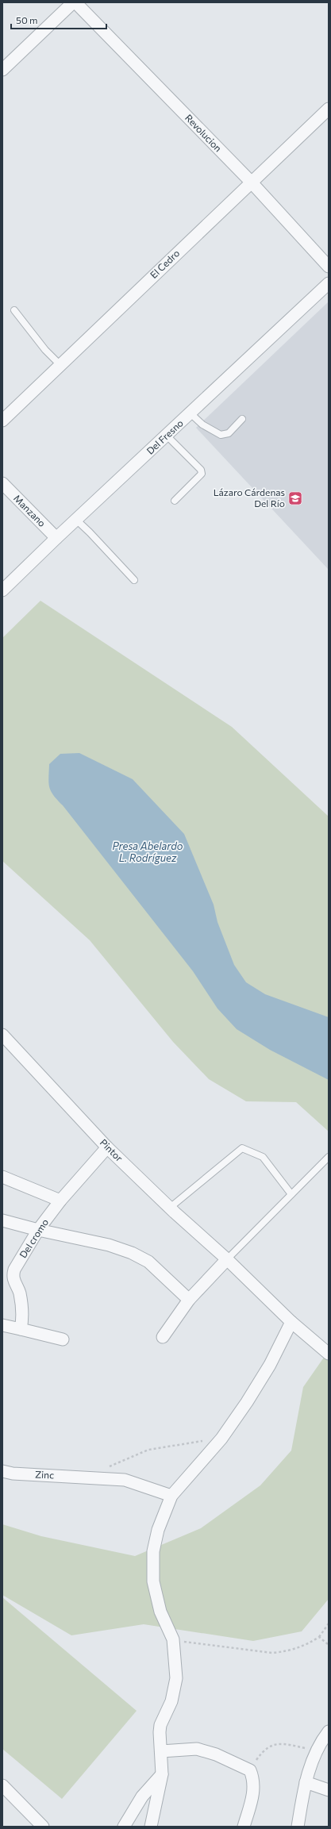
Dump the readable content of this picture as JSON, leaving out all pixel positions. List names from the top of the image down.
{
  "streets": {
    "street": [
      "Revolucion",
      "El Cedro",
      "Del Fresno",
      "Manzano",
      "Pintor",
      "Del cromo",
      "Zinc"
    ]
  },
  "crossings": [
    ["Revolucion", "El Cedro"],
    ["Del Fresno", "Manzano"],
    ["Pintor", "Del cromo"]
  ],
  "water": ["Presa Abelardo L. Rodríguez"],
  "places": {
    "school or university": ["Lázaro Cárdenas Del Río"]
  },
  "scale_bar": "50 m"
}
